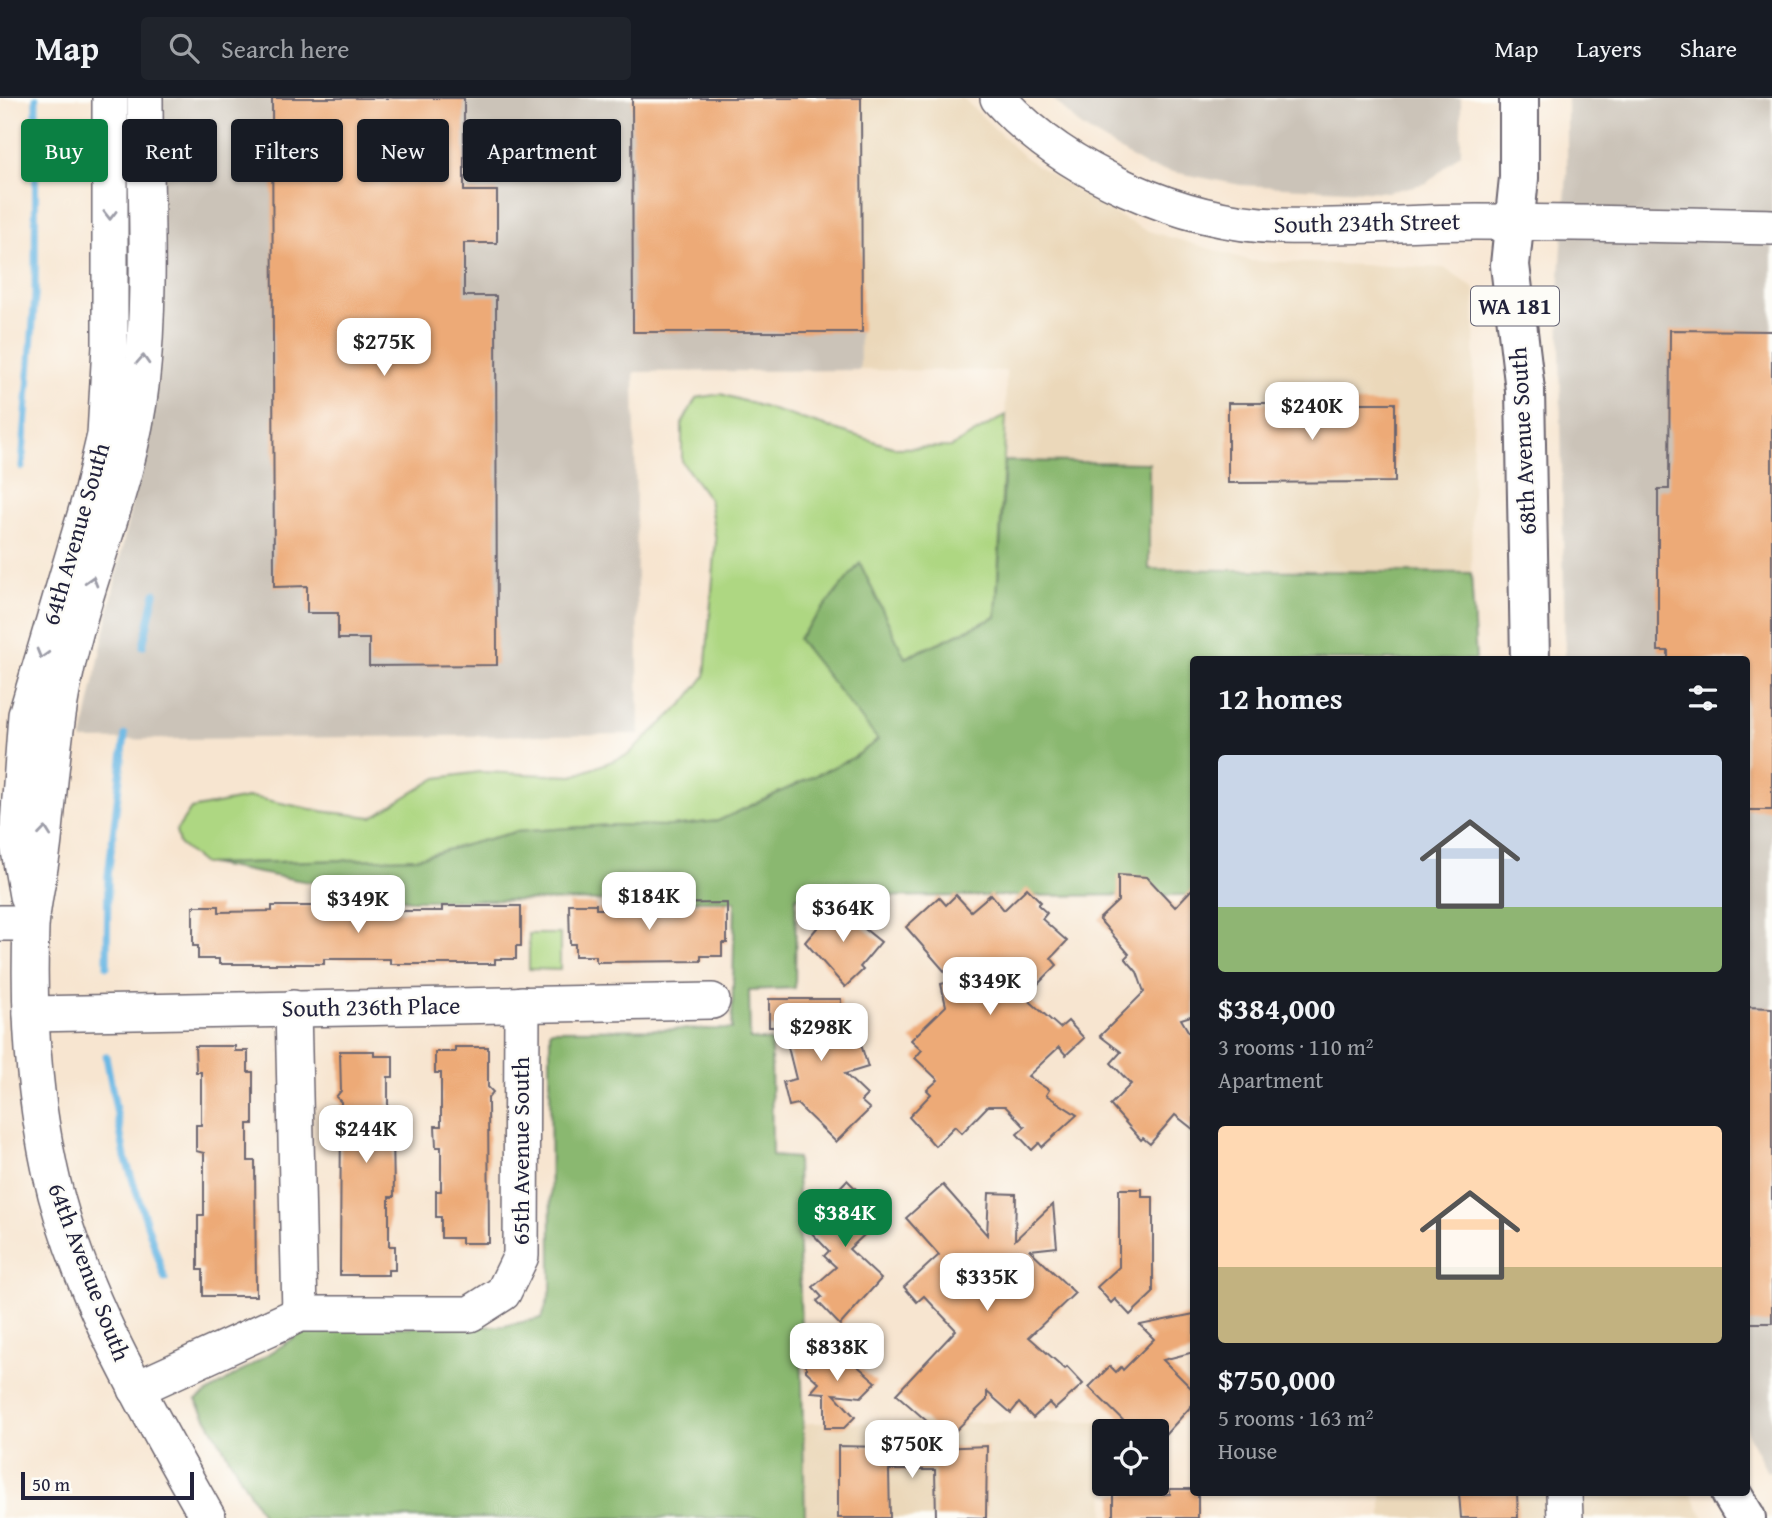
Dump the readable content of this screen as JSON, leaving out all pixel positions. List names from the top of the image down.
{
  "streets": {
    "main road": ["WA 181", "68th Avenue South"],
    "street": [
      "South 234th Street",
      "64th Avenue South",
      "South 236th Place",
      "65th Avenue South"
    ]
  },
  "crossings": [
    ["South 234th Street", "68th Avenue South"],
    ["64th Avenue South", "South 236th Place"],
    ["South 236th Place", "65th Avenue South"]
  ],
  "scale_bar": "50 m",
  "page": {
    "header": "Map",
    "search": "Search here",
    "nav": ["Map", "Layers", "Share"],
    "chip": [
      "Buy",
      "Rent",
      "Filters",
      "New",
      "Apartment"
    ],
    "price": [
      "$275K",
      "$240K",
      "$184K",
      "$349K",
      "$364K",
      "$349K",
      "$298K",
      "$244K",
      "$384K",
      "$335K",
      "$838K",
      "$750K"
    ],
    "heading": "12 homes",
    "list": [
      {
        "name": "$384,000",
        "note": "3 rooms · 110 m² · Apartment"
      },
      {
        "name": "$750,000",
        "note": "5 rooms · 163 m² · House"
      }
    ],
    "scale": "50 m"
  }
}
